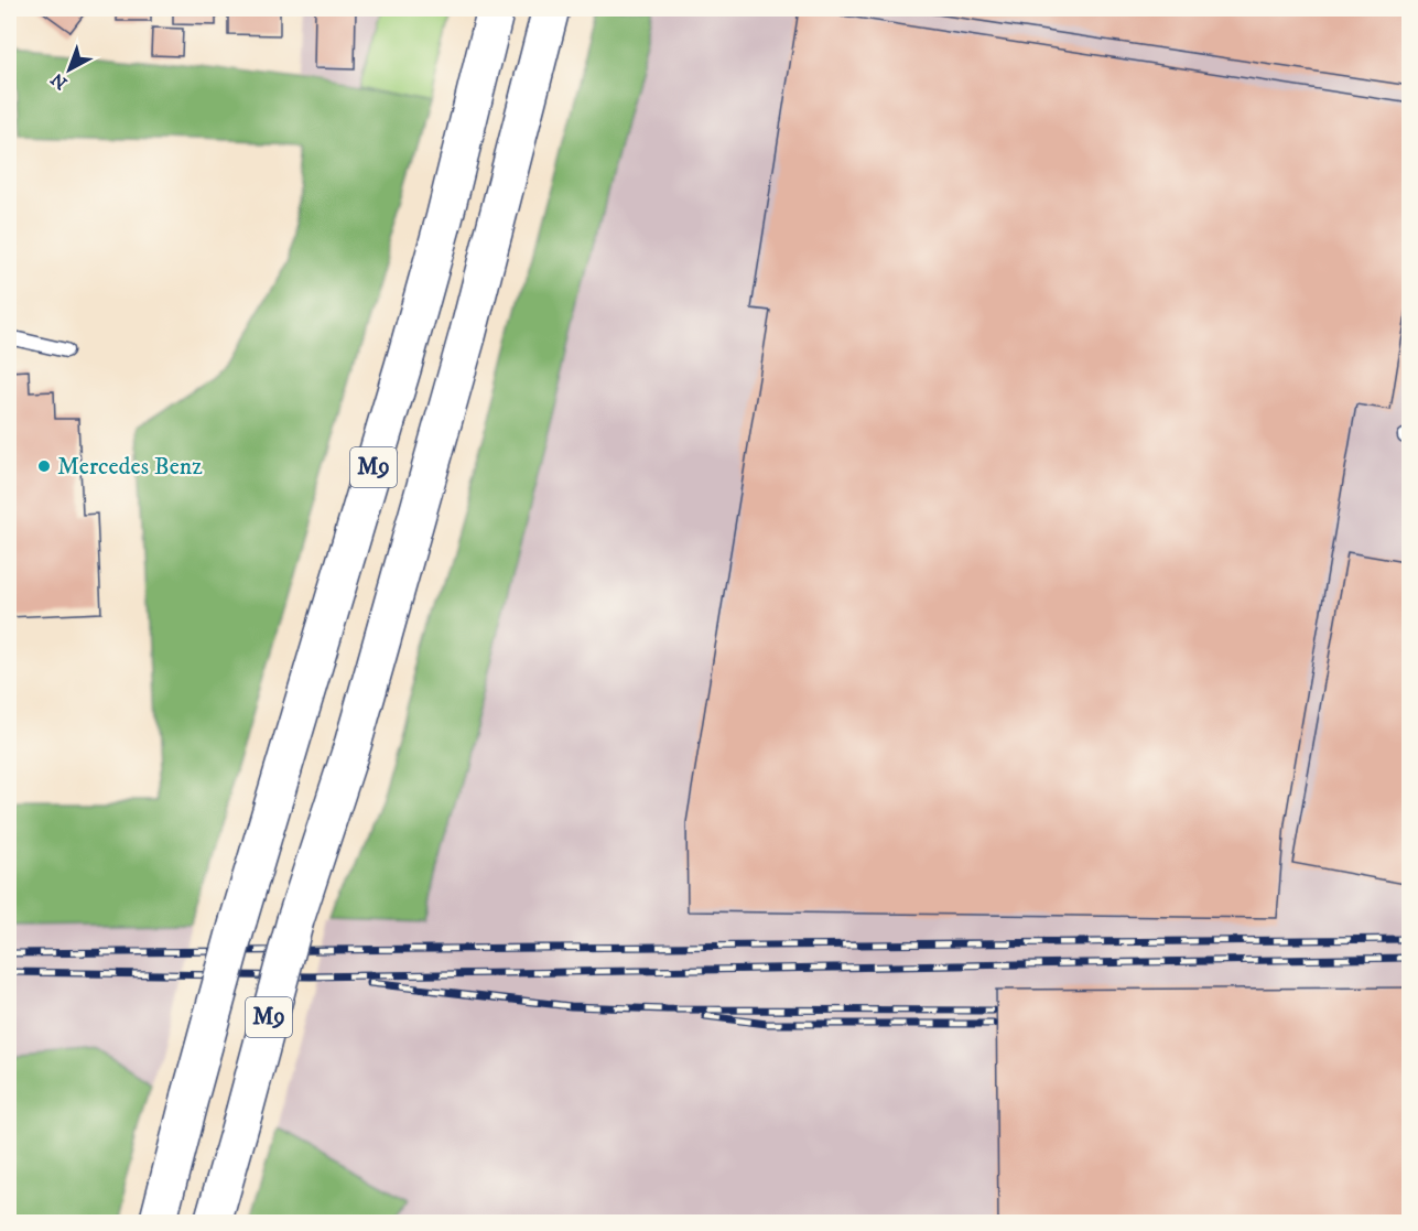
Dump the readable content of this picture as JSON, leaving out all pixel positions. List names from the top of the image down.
{
  "streets": {
    "highway": ["M9"]
  },
  "places": ["Mercedes Benz"],
  "north": "bottom left"
}
